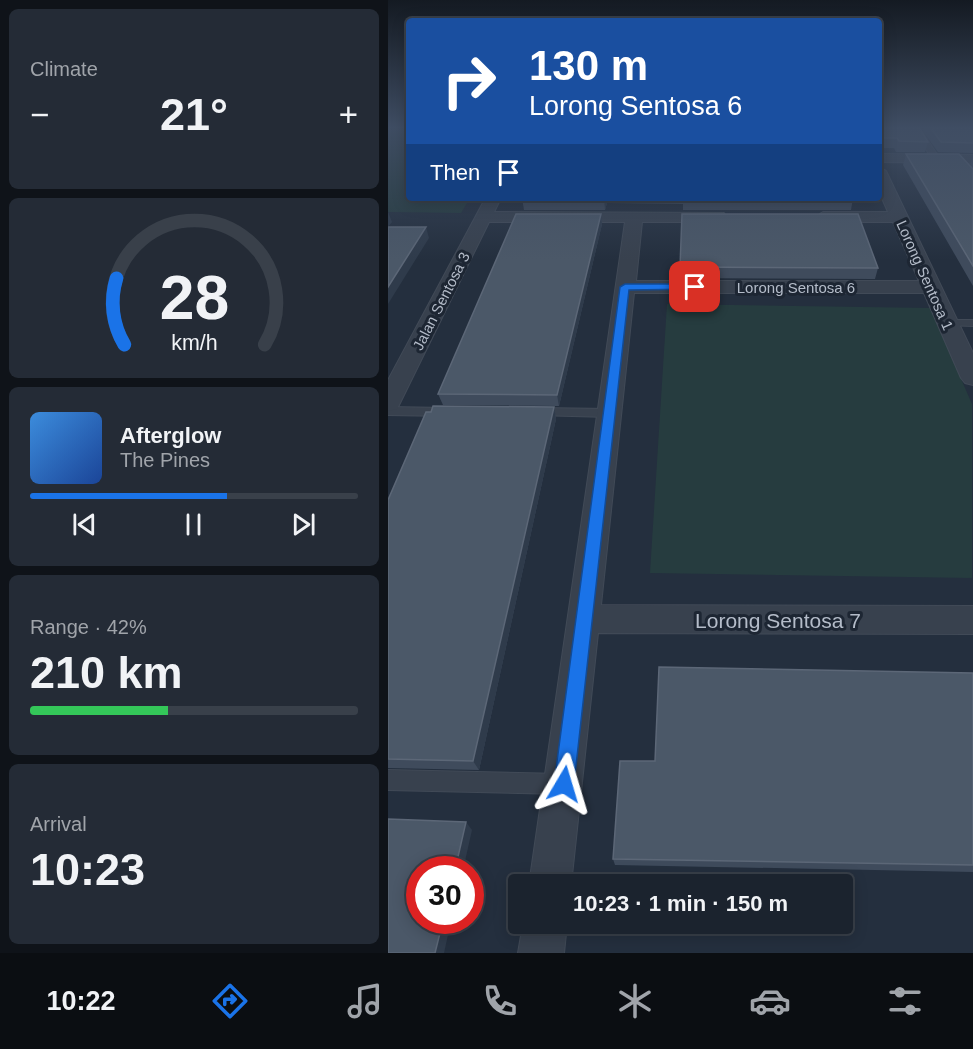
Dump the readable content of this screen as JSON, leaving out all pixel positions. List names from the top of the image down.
{
  "streets": {
    "street": [
      "Lorong Sentosa 1",
      "Lorong Sentosa 6",
      "Jalan Sentosa 3",
      "Lorong Sentosa 7"
    ]
  },
  "crossings": [
    ["Lorong Sentosa 1", "Lorong Sentosa 6"]
  ],
  "page": {
    "tile": [
      "Climate",
      ["Range · 42%", "210 km"],
      ["Arrival", "10:23"]
    ],
    "turn": ["130 m", "Lorong Sentosa 6"],
    "heat": ["−", "21°", "+"],
    "then": "Then",
    "song": ["Afterglow", "The Pines"],
    "limit": "30",
    "trip": "10:23 · 1 min · 150 m",
    "tabs": "10:22",
    "gauge": ["28", "km/h"]
  }
}
